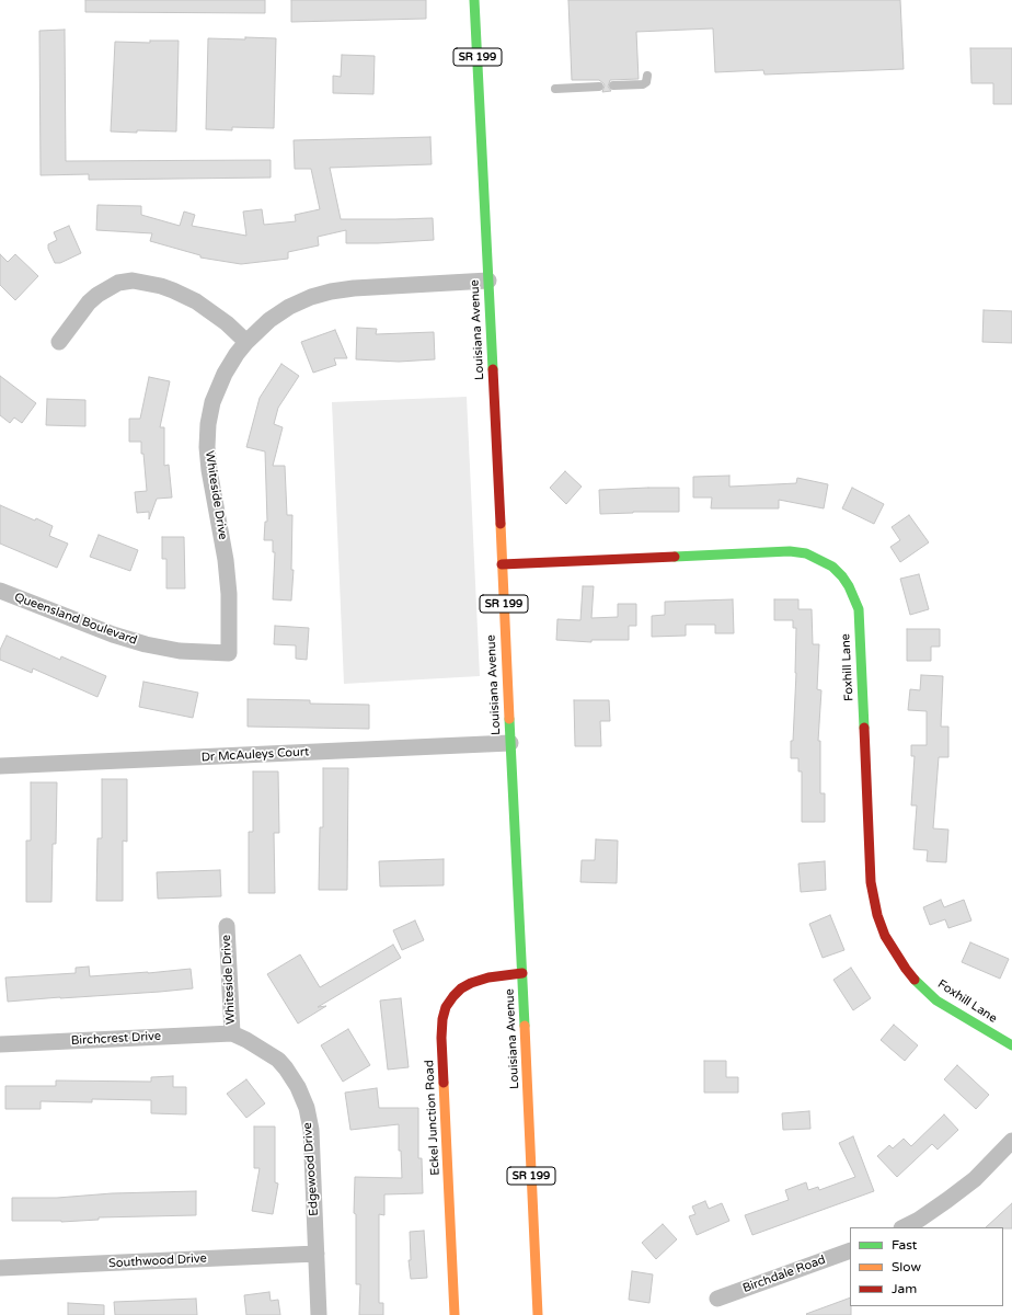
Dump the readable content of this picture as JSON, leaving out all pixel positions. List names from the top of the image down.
{
  "streets": {
    "main road": [
      "SR 199",
      "Louisiana Avenue",
      "Foxhill Lane",
      "Eckel Junction Road"
    ],
    "street": [
      "Whiteside Drive",
      "Queensland Boulevard",
      "Dr McAuleys Court",
      "Birchcrest Drive",
      "Edgewood Drive",
      "Southwood Drive",
      "Birchdale Road"
    ]
  },
  "crossings": [
    ["Louisiana Avenue", "Whiteside Drive"],
    ["Louisiana Avenue", "Foxhill Lane"],
    ["Louisiana Avenue", "Dr McAuleys Court"],
    ["Louisiana Avenue", "Eckel Junction Road"],
    ["Whiteside Drive", "Queensland Boulevard"],
    ["Whiteside Drive", "Birchcrest Drive"],
    ["Whiteside Drive", "Edgewood Drive"],
    ["Birchcrest Drive", "Edgewood Drive"],
    ["Edgewood Drive", "Southwood Drive"]
  ],
  "legend": ["Fast", "Slow", "Jam"]
}
